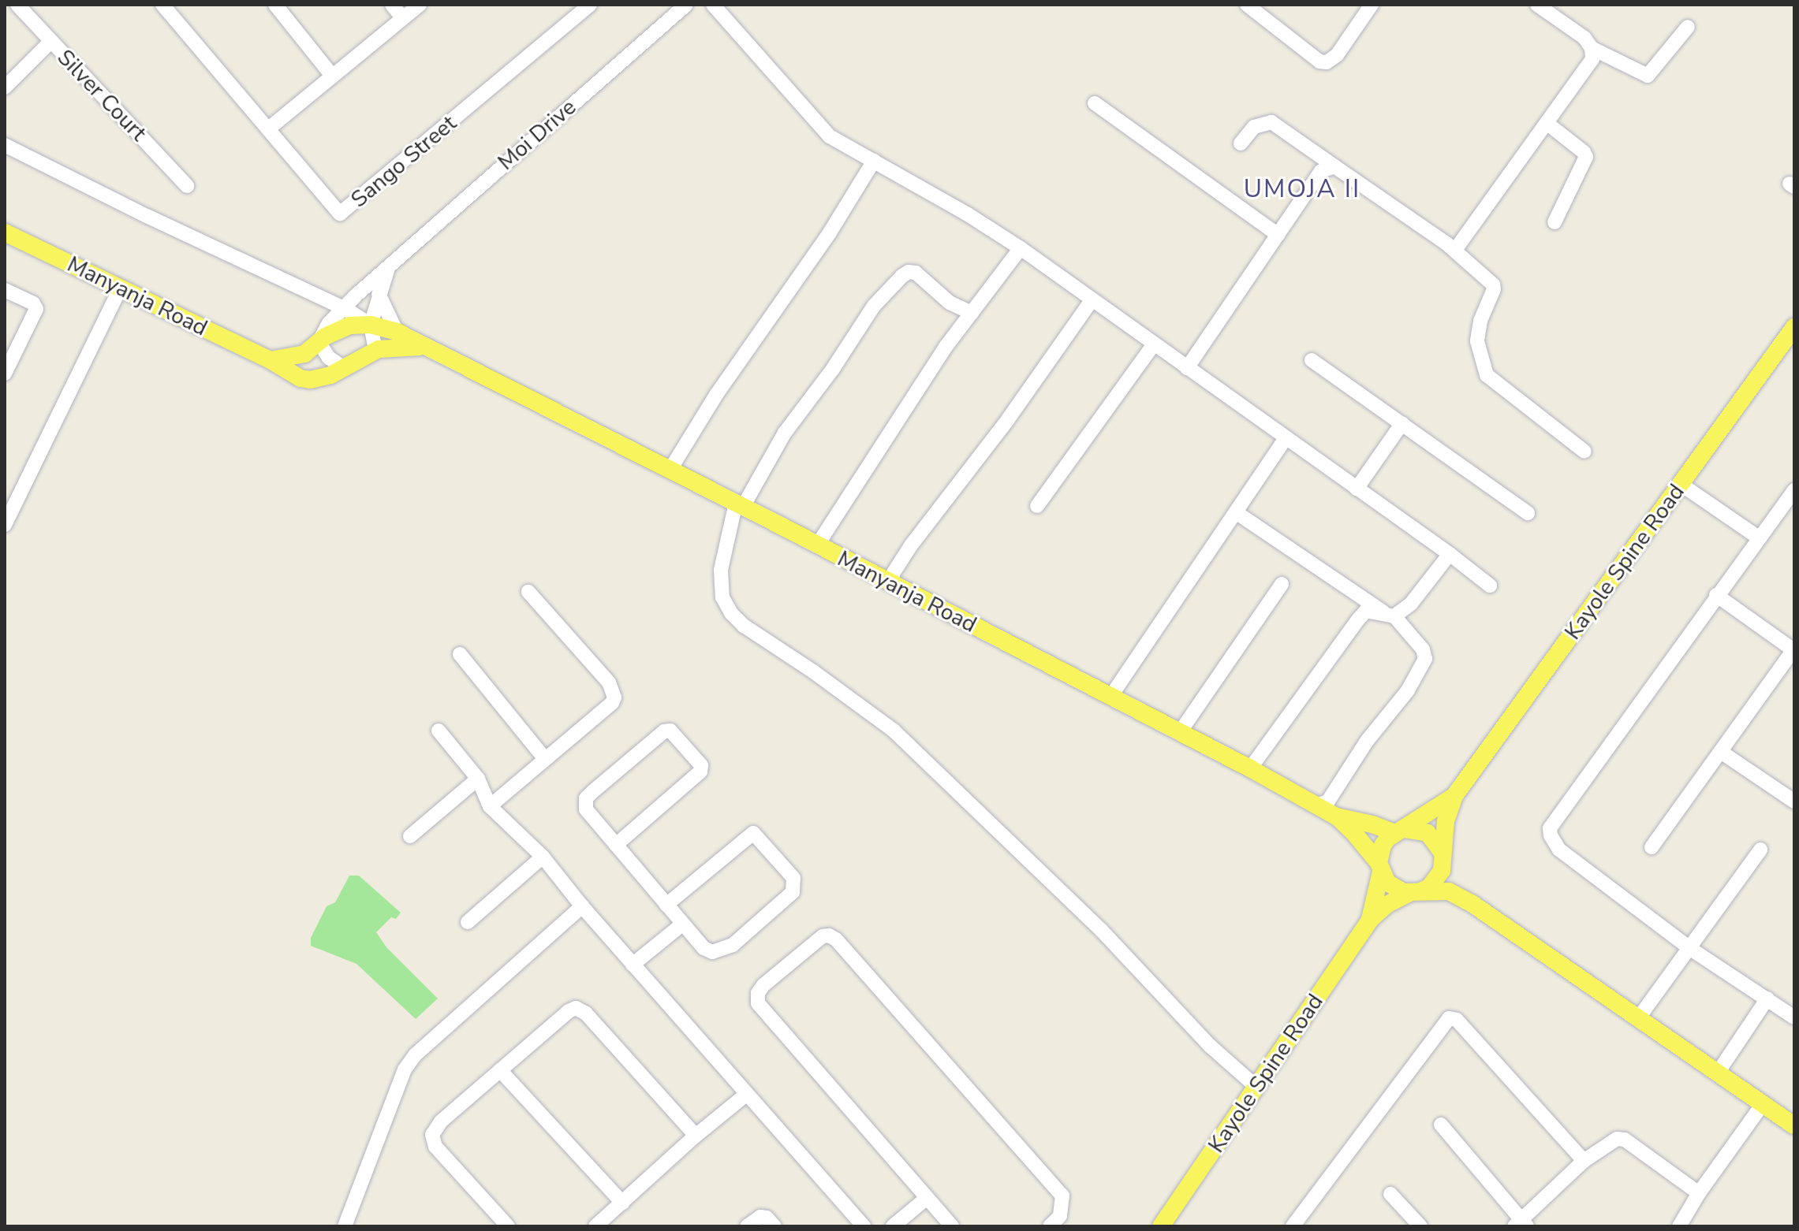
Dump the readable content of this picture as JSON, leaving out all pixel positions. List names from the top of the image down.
{
  "streets": {
    "main road": ["Manyanja Road", "Kayole Spine Road"],
    "street": ["Silver Court", "Moi Drive", "Sango Street"]
  },
  "crossings": [
    ["Moi Drive", "Manyanja Road"]
  ],
  "districts": ["UMOJA II"]
}
